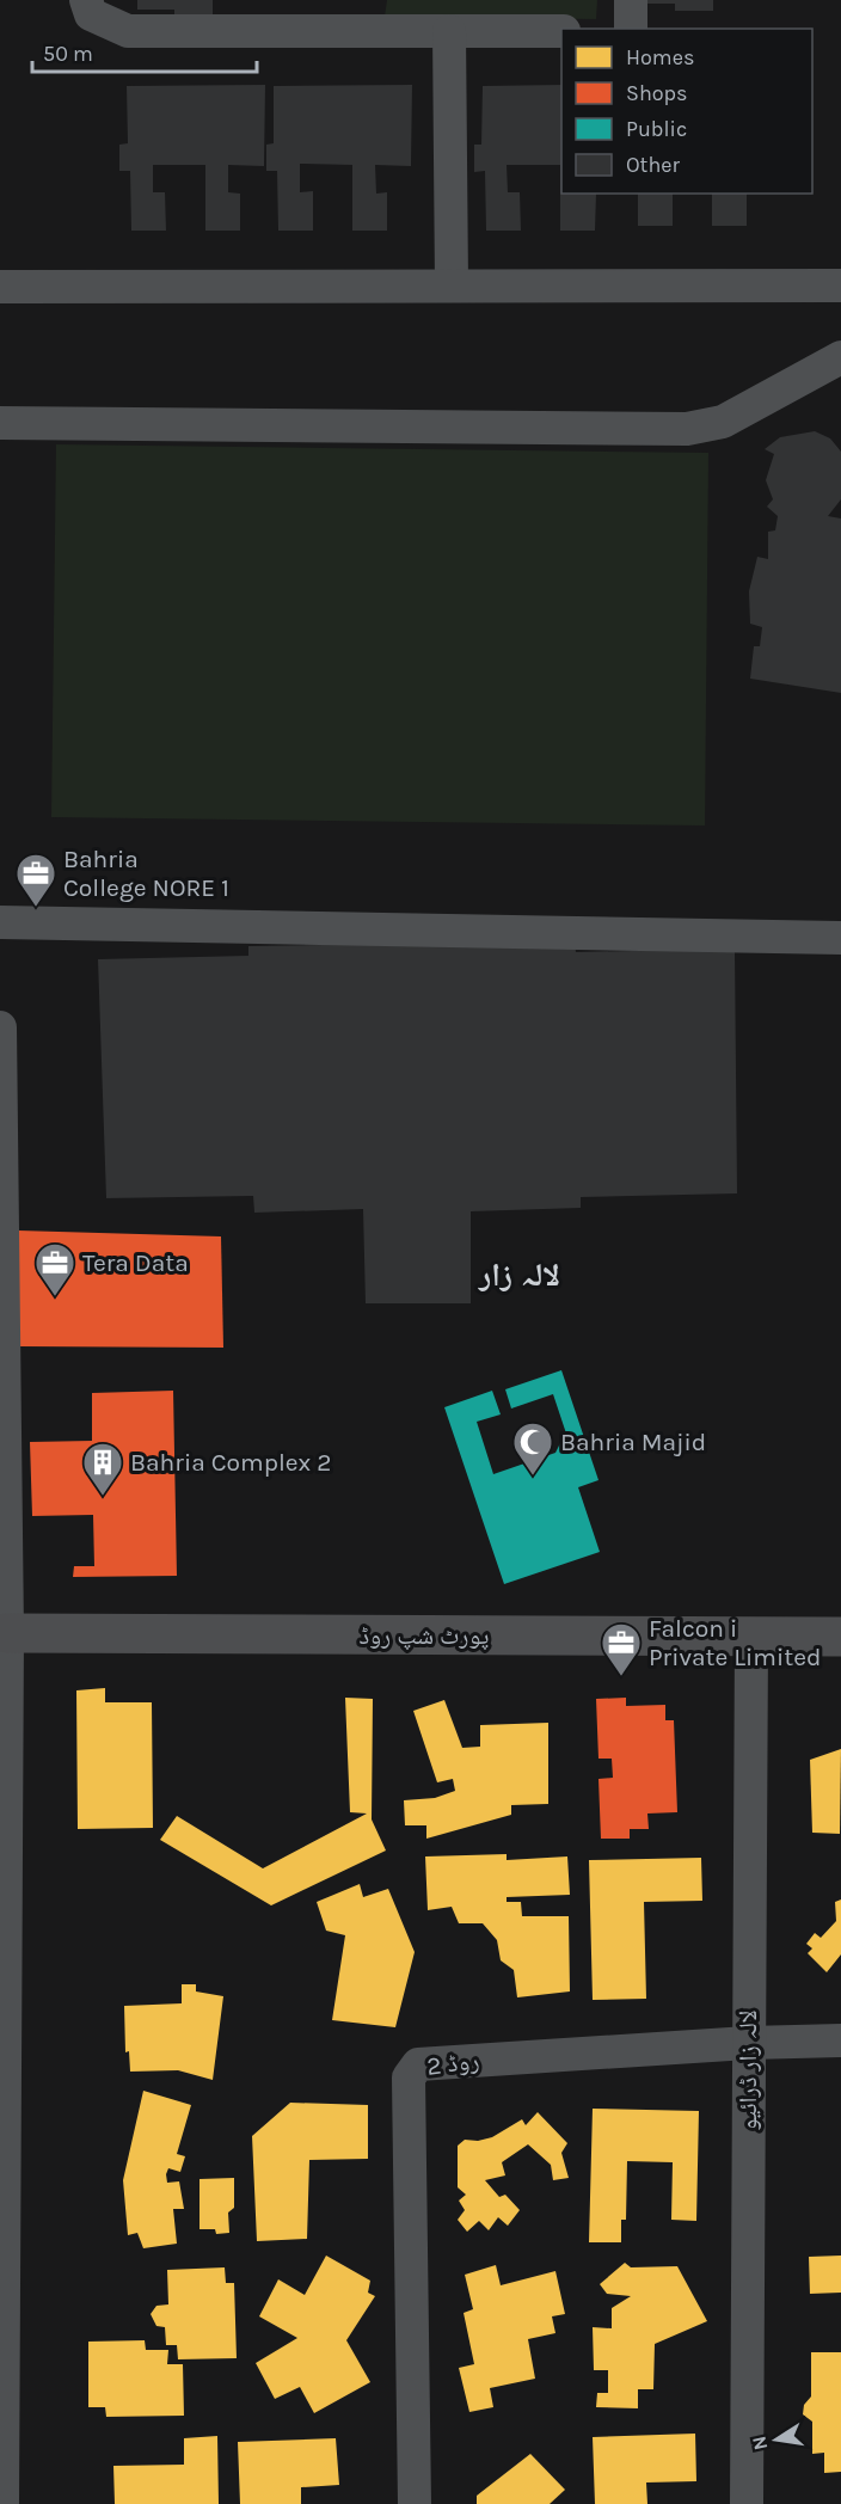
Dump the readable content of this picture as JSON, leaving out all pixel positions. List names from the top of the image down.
{
  "streets": {
    "street": ["پورٹ شپ روڈ", "روڈ 2", "لالہ زار ڈرائیو"]
  },
  "crossings": [
    ["پورٹ شپ روڈ", "لالہ زار ڈرائیو"],
    ["روڈ 2", "لالہ زار ڈرائیو"]
  ],
  "districts": ["لالہ زار"],
  "places": {
    "office": ["Bahria College NORE 1", "Tera Data", "Falcon i Private Limited"],
    "mosque": ["Bahria Majid"],
    "building": ["Bahria Complex 2"]
  },
  "legend": [
    "Homes",
    "Shops",
    "Public",
    "Other"
  ],
  "scale_bar": "50 m",
  "north": "left"
}
